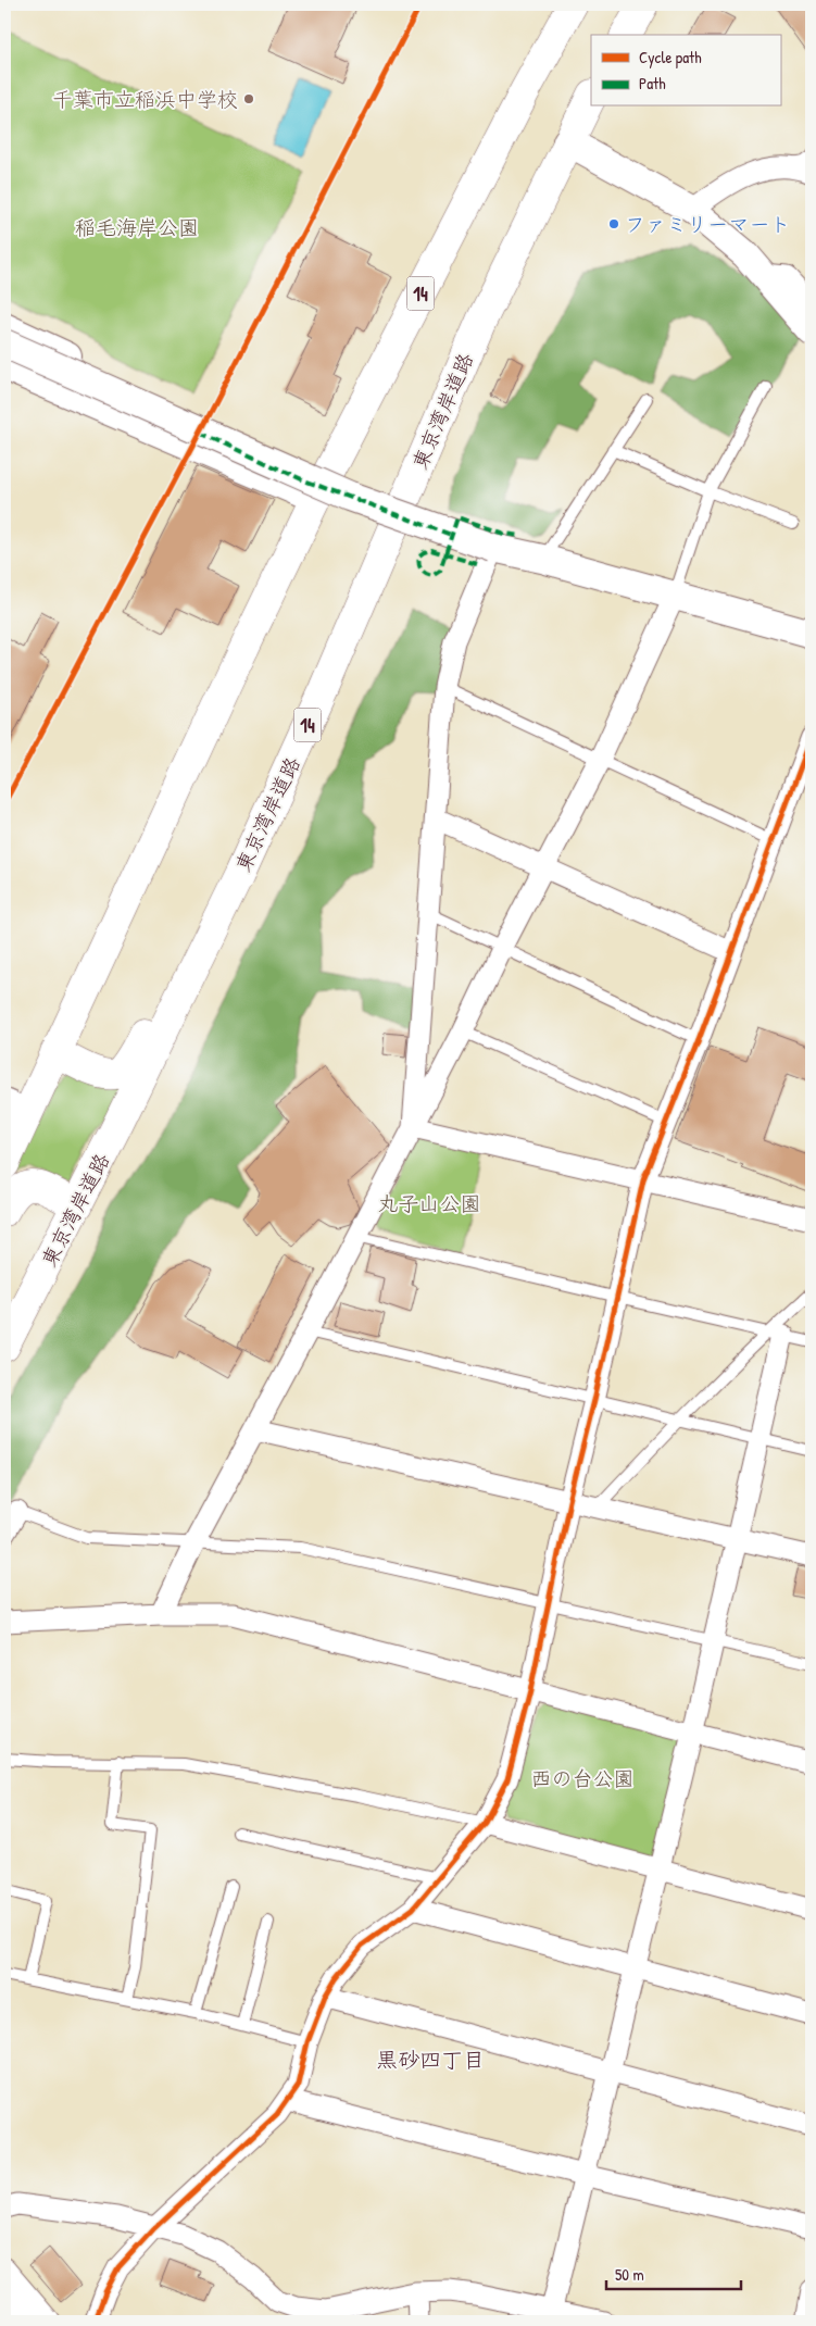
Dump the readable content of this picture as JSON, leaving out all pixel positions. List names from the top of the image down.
{
  "streets": {
    "highway": ["14", "東京湾岸道路"]
  },
  "districts": ["黒砂四丁目"],
  "parks": ["稲毛海岸公園", "丸子山公園", "西の台公園"],
  "places": ["千葉市立稲浜中学校", "ファミリーマート"],
  "legend": ["Cycle path", "Path"],
  "scale_bar": "50 m"
}
